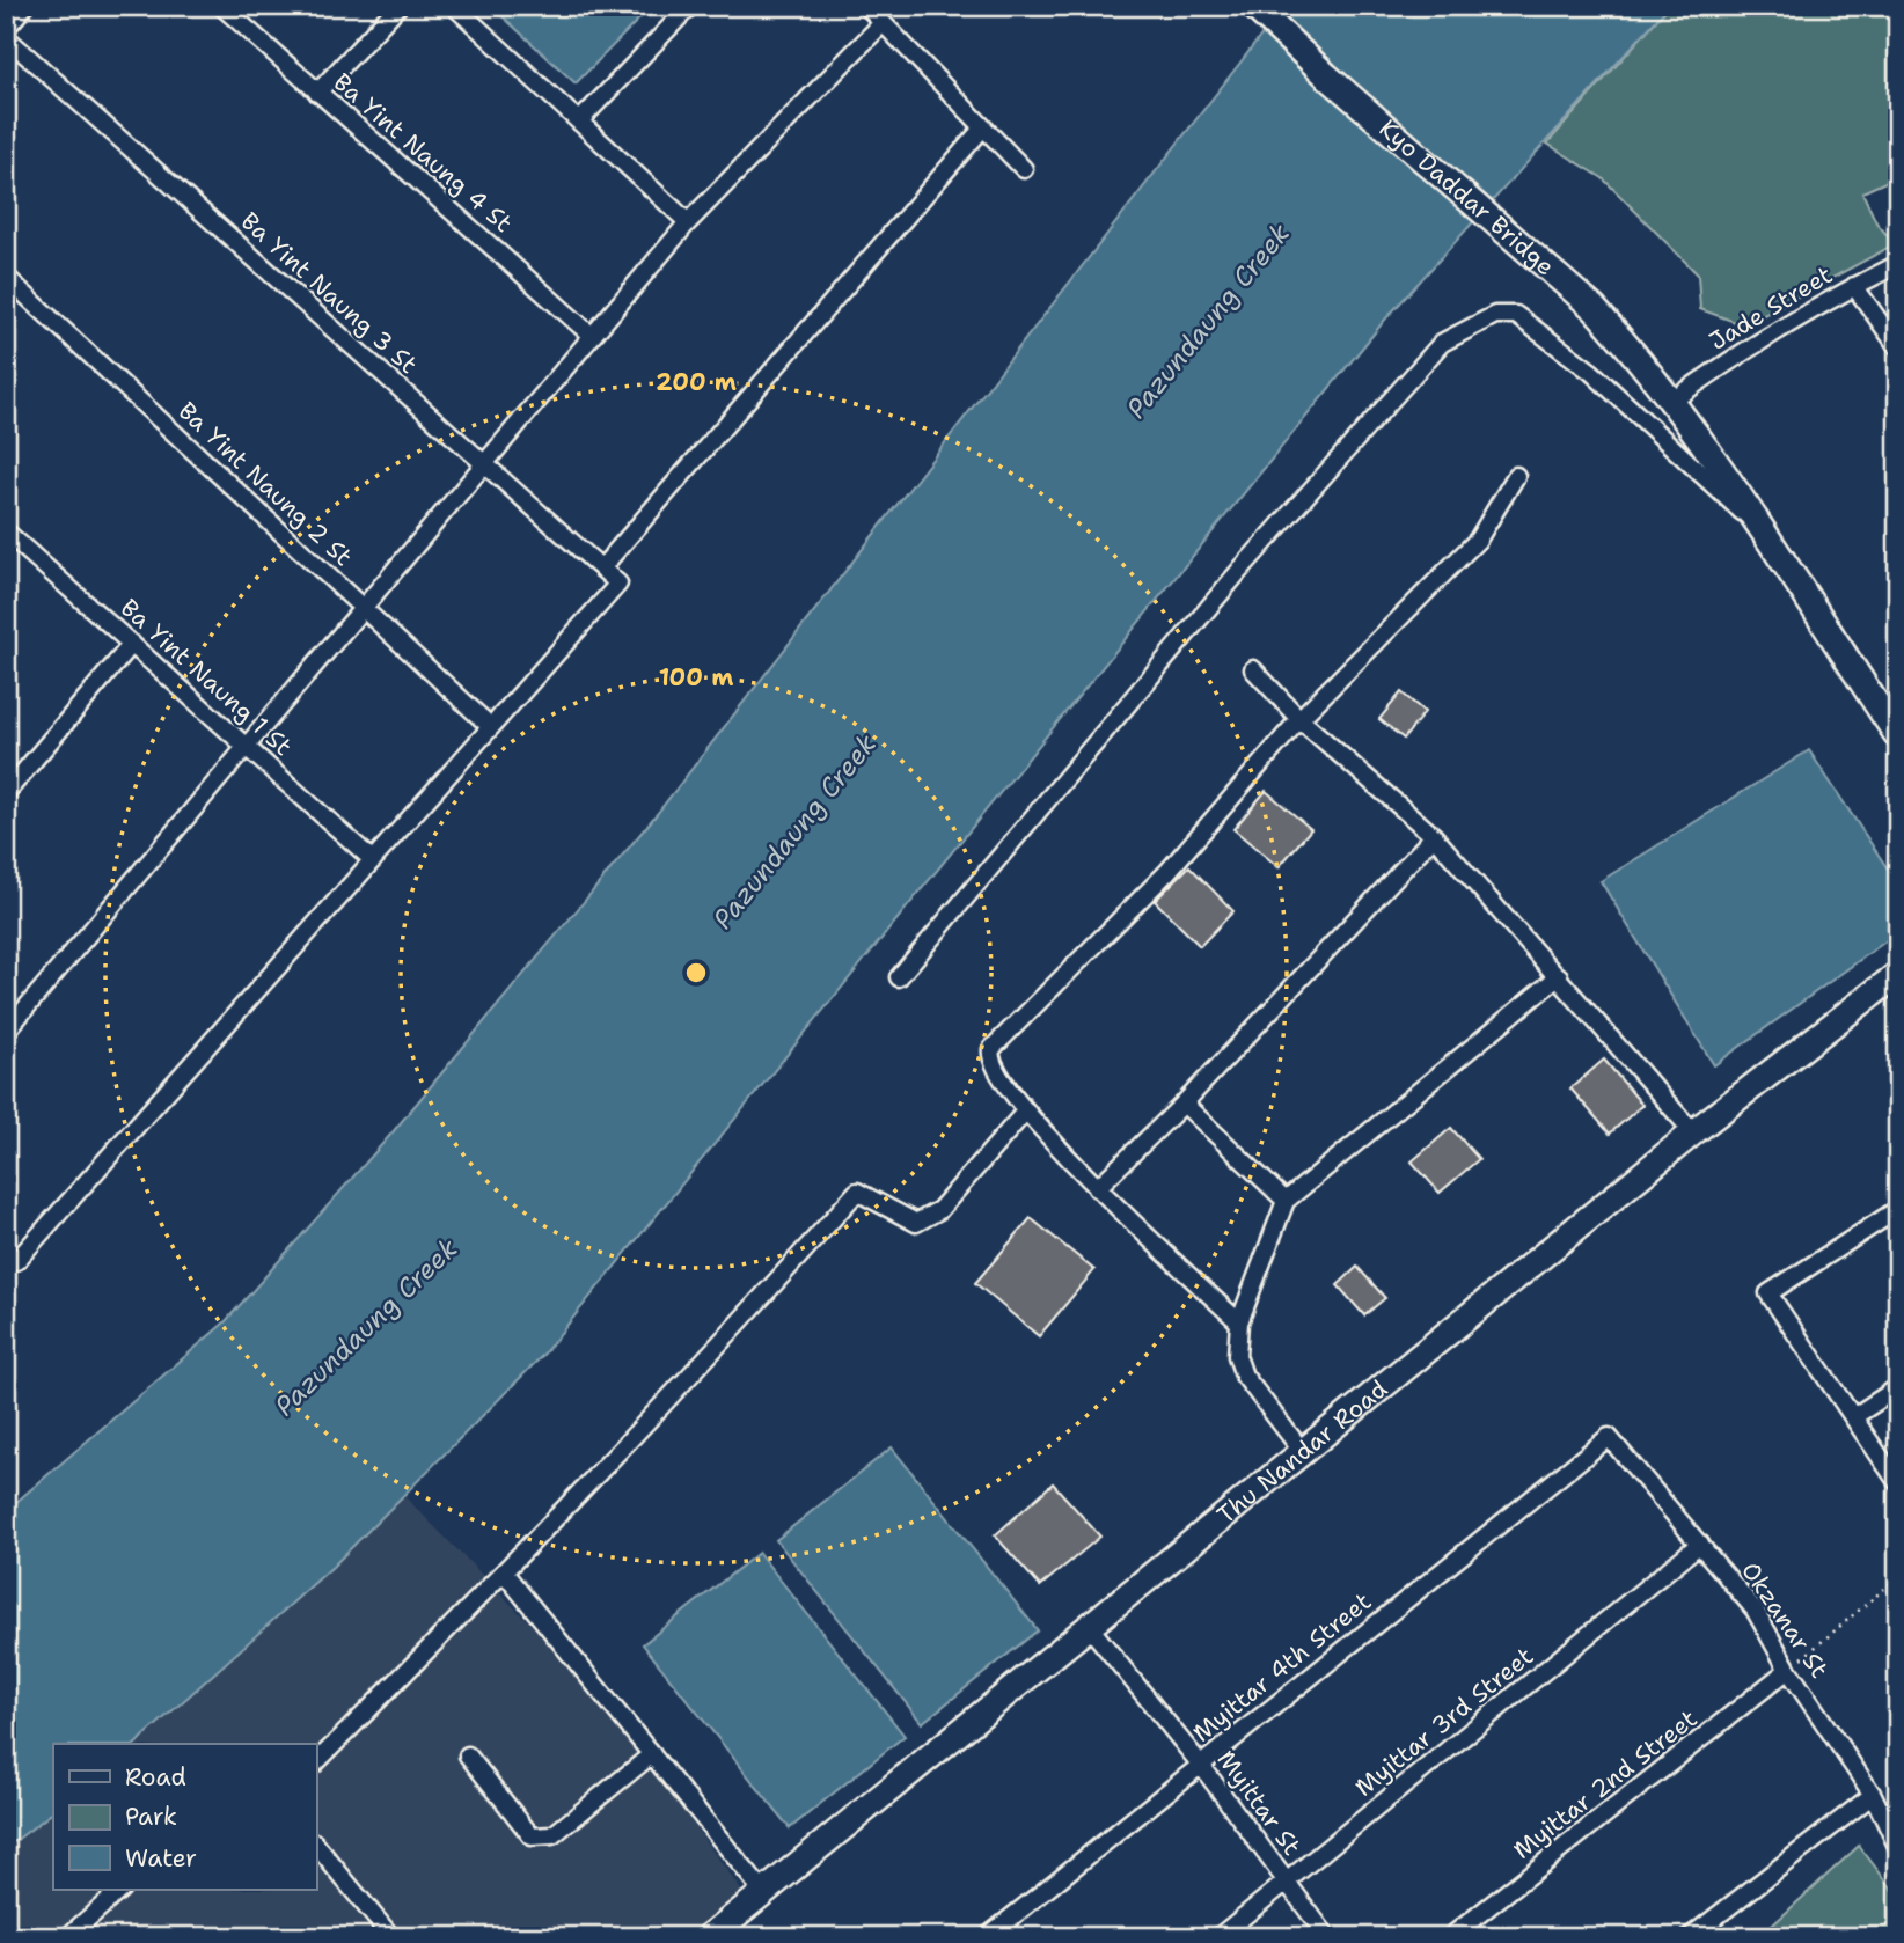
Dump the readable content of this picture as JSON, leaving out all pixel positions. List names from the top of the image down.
{
  "streets": {
    "main road": ["Kyo Daddar Bridge", "Thu Nandar Road"],
    "street": [
      "Ba Yint Naung 4 St",
      "Ba Yint Naung 3 St",
      "Jade Street",
      "Ba Yint Naung 2 St",
      "Ba Yint Naung 1 St",
      "Okzanar St",
      "Myittar 4th Street",
      "Myittar 3rd Street",
      "Myittar 2nd Street",
      "Myittar St"
    ]
  },
  "crossings": [
    ["Kyo Daddar Bridge", "Jade Street"],
    ["Ba Yint Naung 3 St", "Ba Yint Naung 2 St"],
    ["Thu Nandar Road", "Myittar St"],
    ["Okzanar St", "Myittar 4th Street"],
    ["Okzanar St", "Myittar 3rd Street"],
    ["Okzanar St", "Myittar 2nd Street"],
    ["Myittar 4th Street", "Myittar St"],
    ["Myittar 3rd Street", "Myittar St"]
  ],
  "water": ["Pazundaung Creek"],
  "legend": ["Road", "Park", "Water"],
  "rings": ["200 m", "100 m"]
}
